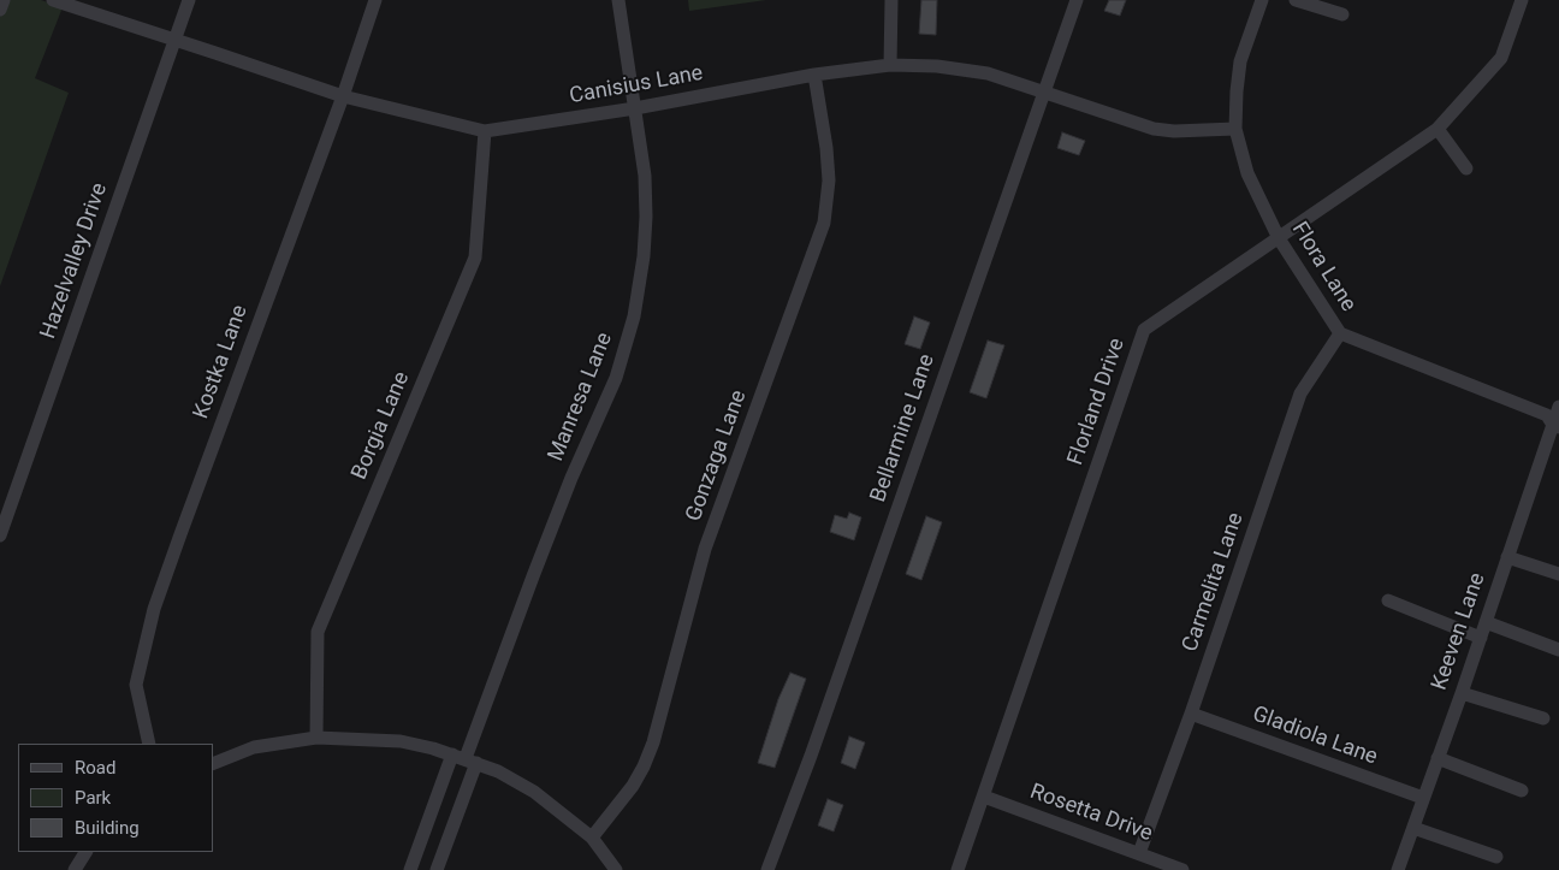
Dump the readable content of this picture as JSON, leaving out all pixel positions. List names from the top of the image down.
{
  "streets": {
    "street": [
      "Canisius Lane",
      "Hazelvalley Drive",
      "Flora Lane",
      "Kostka Lane",
      "Manresa Lane",
      "Florland Drive",
      "Borgia Lane",
      "Bellarmine Lane",
      "Gonzaga Lane",
      "Carmelita Lane",
      "Keeven Lane",
      "Gladiola Lane",
      "Rosetta Drive"
    ]
  },
  "crossings": [
    ["Canisius Lane", "Hazelvalley Drive"],
    ["Canisius Lane", "Flora Lane"],
    ["Canisius Lane", "Kostka Lane"],
    ["Canisius Lane", "Manresa Lane"],
    ["Canisius Lane", "Borgia Lane"],
    ["Canisius Lane", "Bellarmine Lane"],
    ["Canisius Lane", "Gonzaga Lane"],
    ["Flora Lane", "Florland Drive"],
    ["Flora Lane", "Carmelita Lane"],
    ["Flora Lane", "Keeven Lane"],
    ["Florland Drive", "Rosetta Drive"],
    ["Carmelita Lane", "Gladiola Lane"],
    ["Carmelita Lane", "Rosetta Drive"],
    ["Keeven Lane", "Gladiola Lane"]
  ],
  "legend": ["Road", "Park", "Building"]
}
